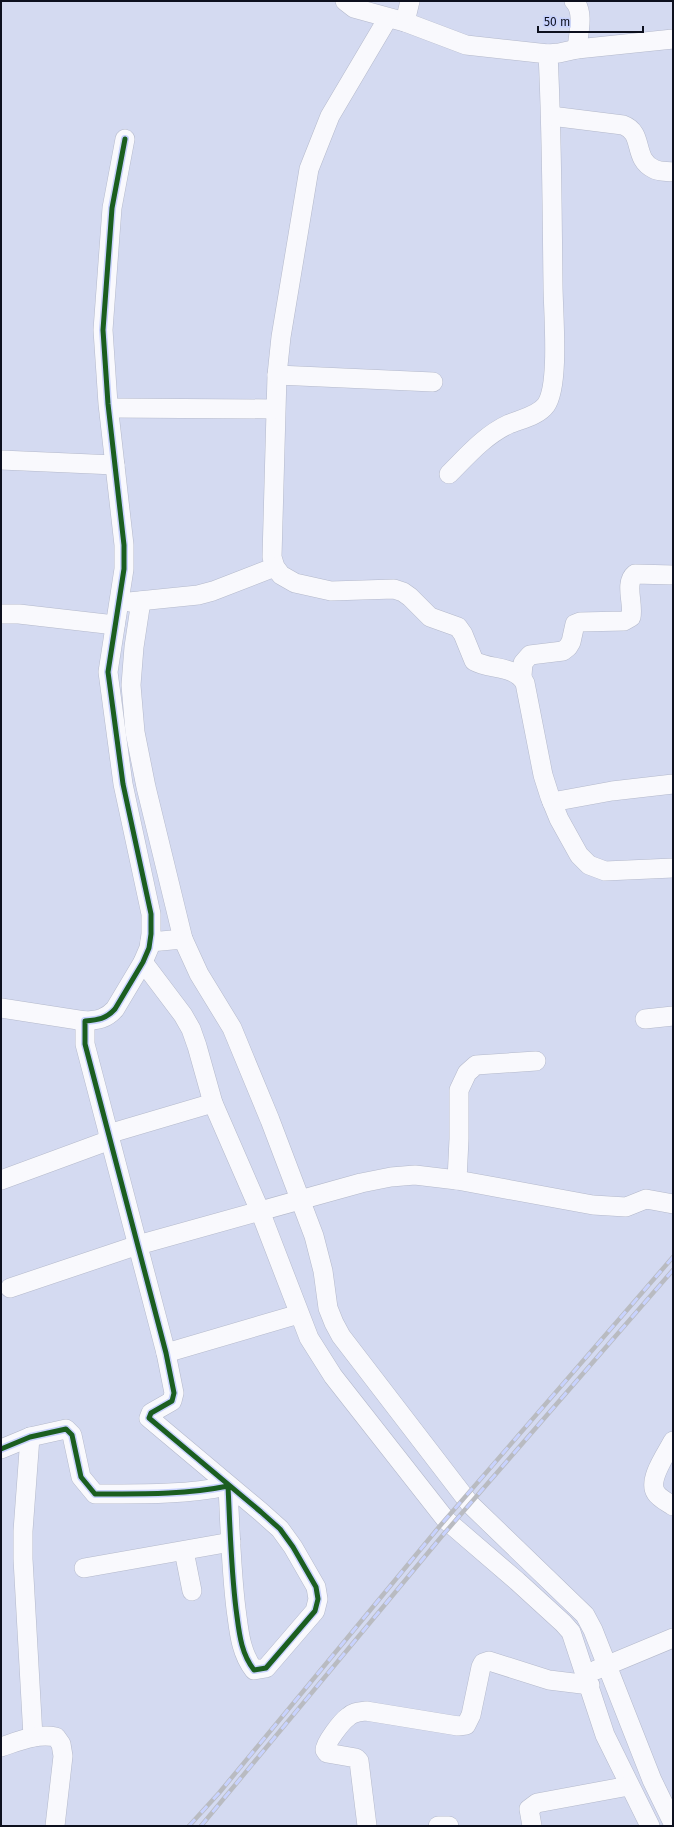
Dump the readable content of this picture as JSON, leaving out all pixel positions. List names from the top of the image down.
{
  "scale_bar": "50 m"
}
